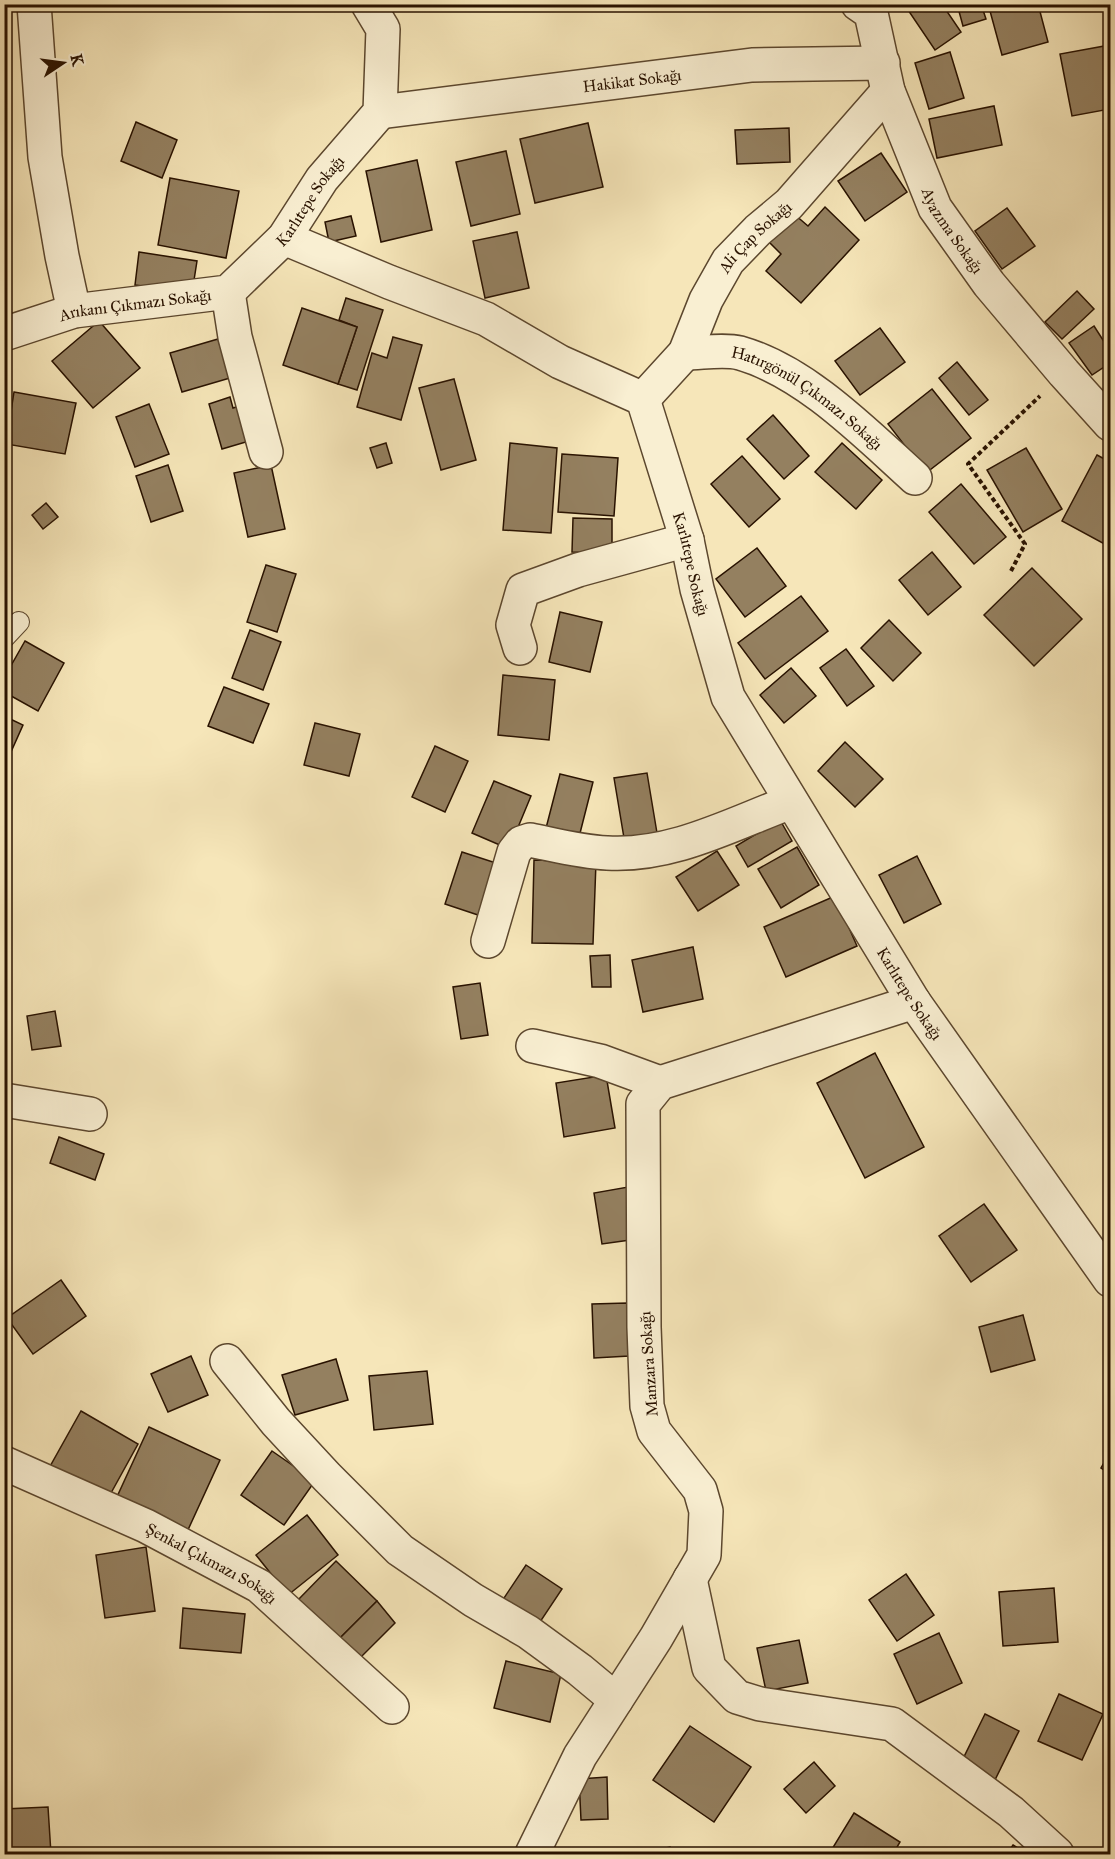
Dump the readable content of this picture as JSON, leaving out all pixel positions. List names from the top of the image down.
{
  "streets": {
    "street": [
      "Hakikat Sokağı",
      "Karlıtepe Sokağı",
      "Ayazma Sokağı",
      "Ali Çap Sokağı",
      "Arıkanı Çıkmazı Sokağı",
      "Hatırgönül Çıkmazı Sokağı",
      "Manzara Sokağı",
      "Şenkal Çıkmazı Sokağı"
    ]
  },
  "crossings": [
    ["Hakikat Sokağı", "Karlıtepe Sokağı"],
    ["Hakikat Sokağı", "Ayazma Sokağı"],
    ["Hakikat Sokağı", "Ali Çap Sokağı"],
    ["Karlıtepe Sokağı", "Ali Çap Sokağı"],
    ["Karlıtepe Sokağı", "Arıkanı Çıkmazı Sokağı"],
    ["Ayazma Sokağı", "Ali Çap Sokağı"],
    ["Ali Çap Sokağı", "Hatırgönül Çıkmazı Sokağı"]
  ],
  "north": "right"
}
